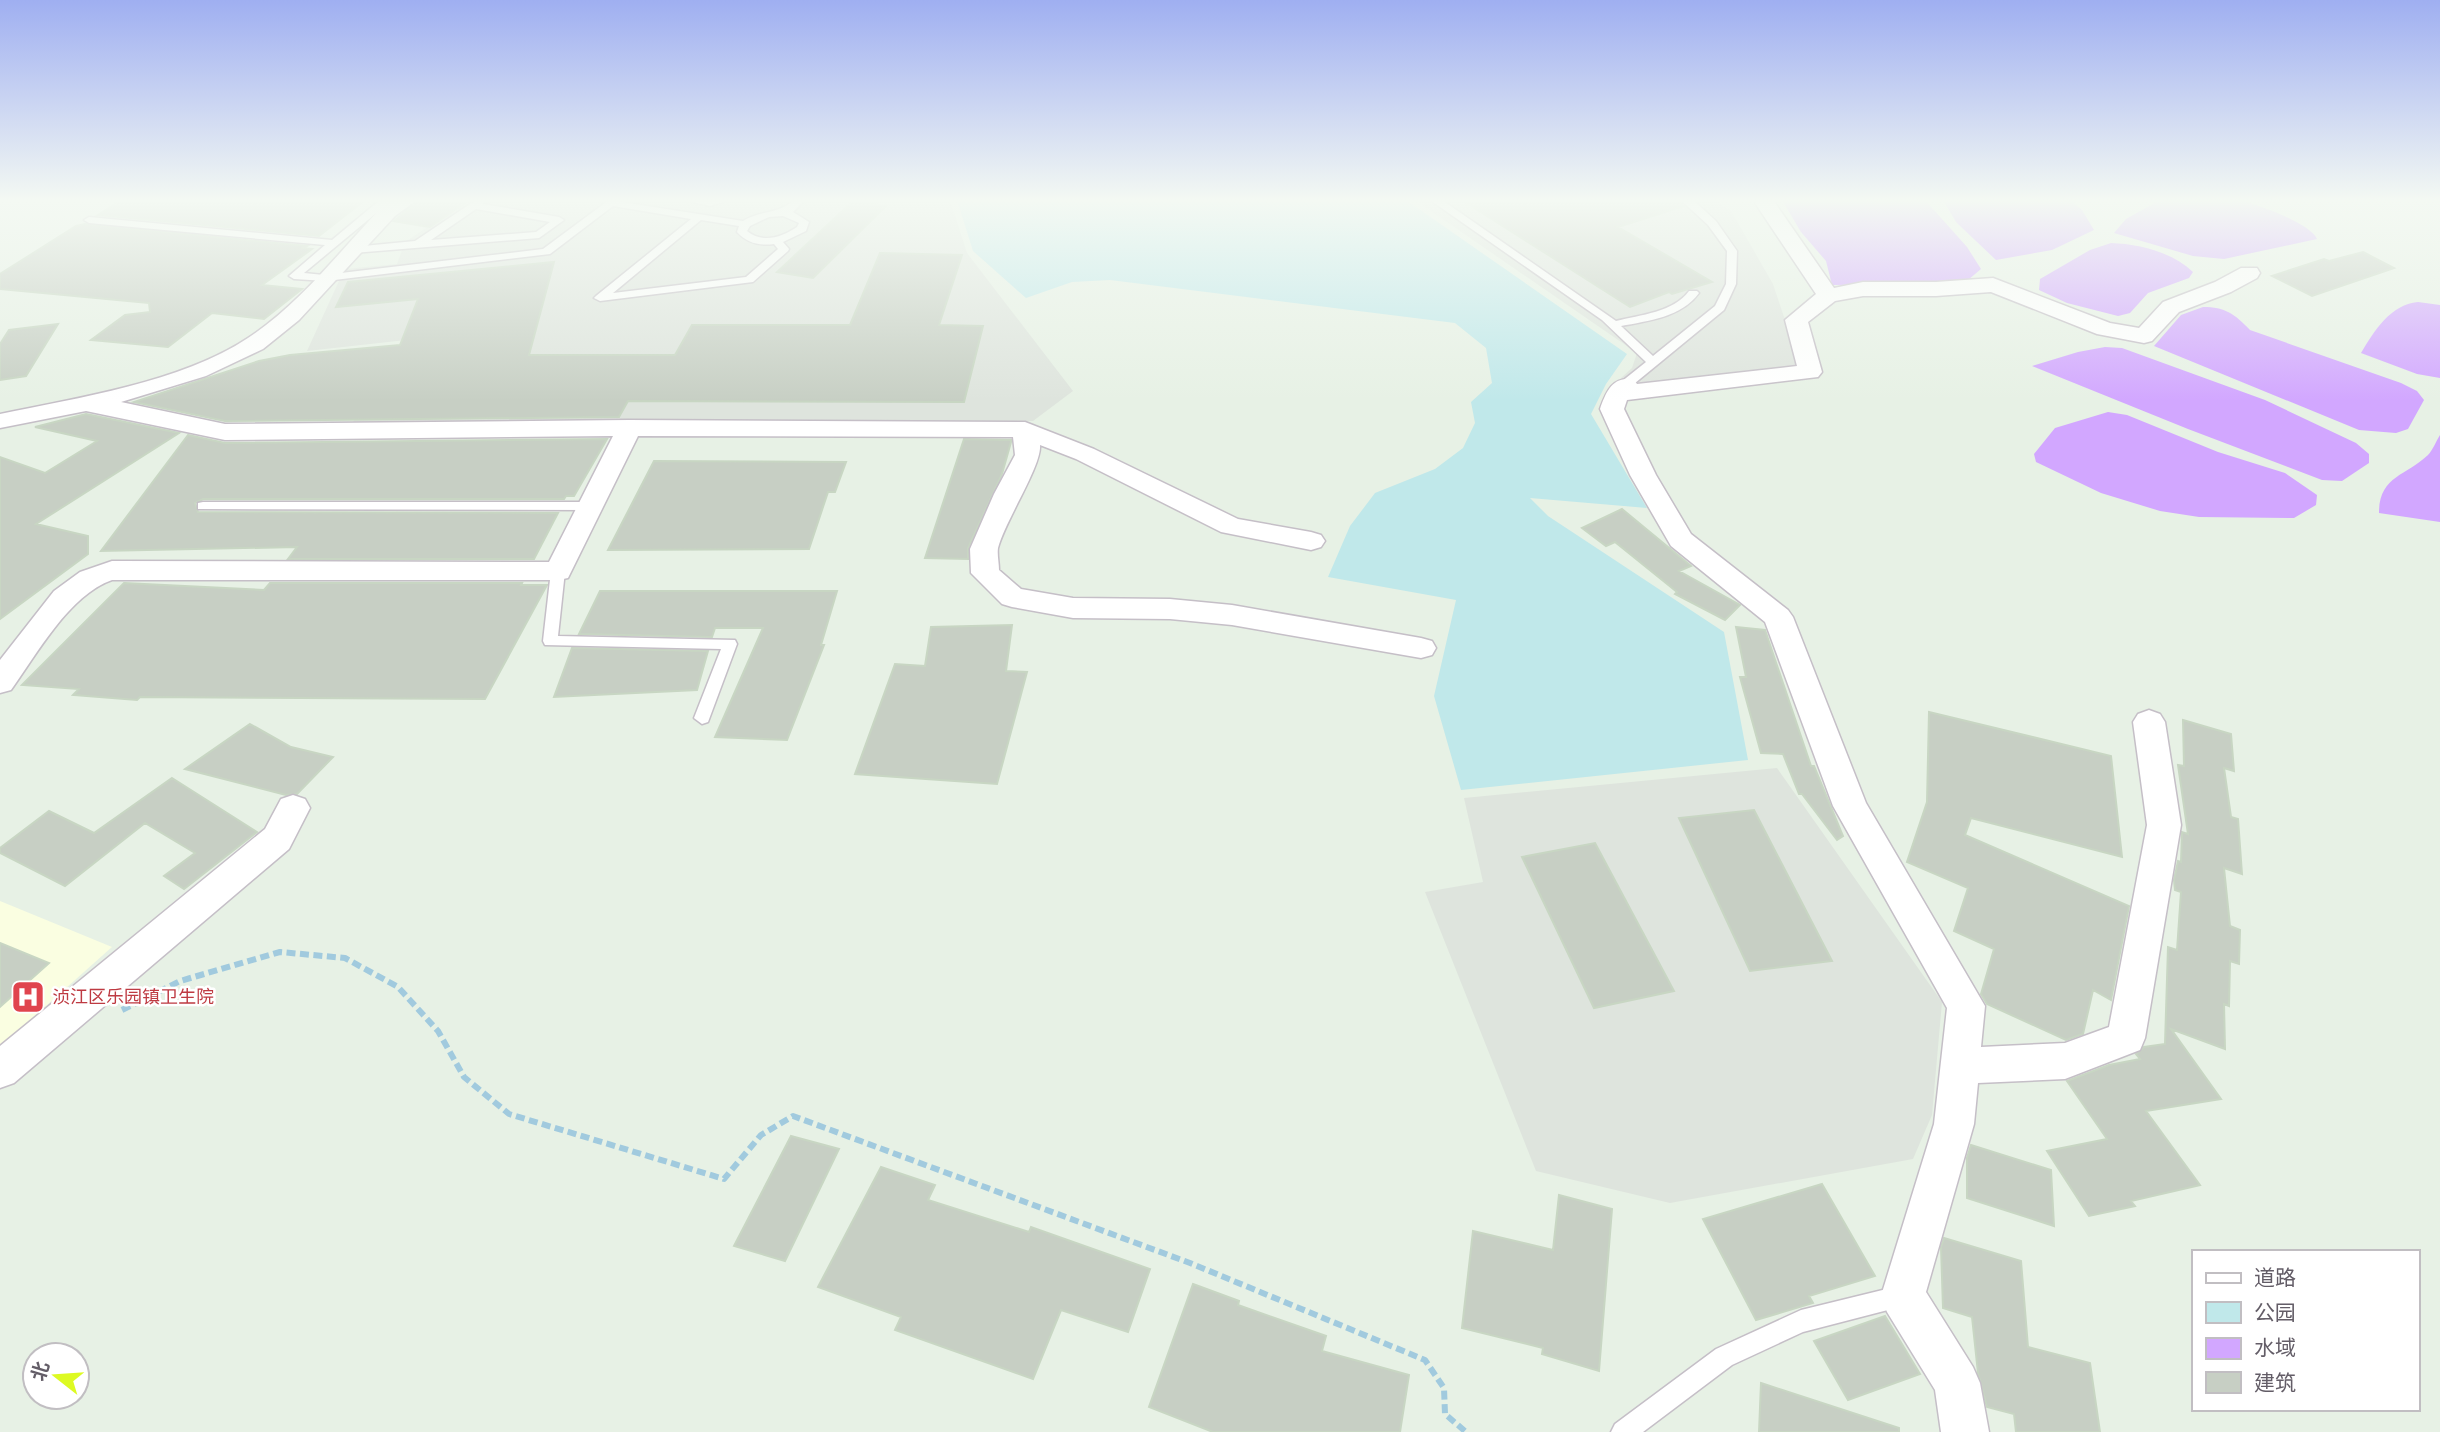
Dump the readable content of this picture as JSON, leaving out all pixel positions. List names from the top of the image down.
{
  "places": {
    "hospital": ["浈江区乐园镇卫生院"]
  },
  "legend": [
    "道路",
    "公园",
    "水域",
    "建筑"
  ],
  "north": "left"
}
